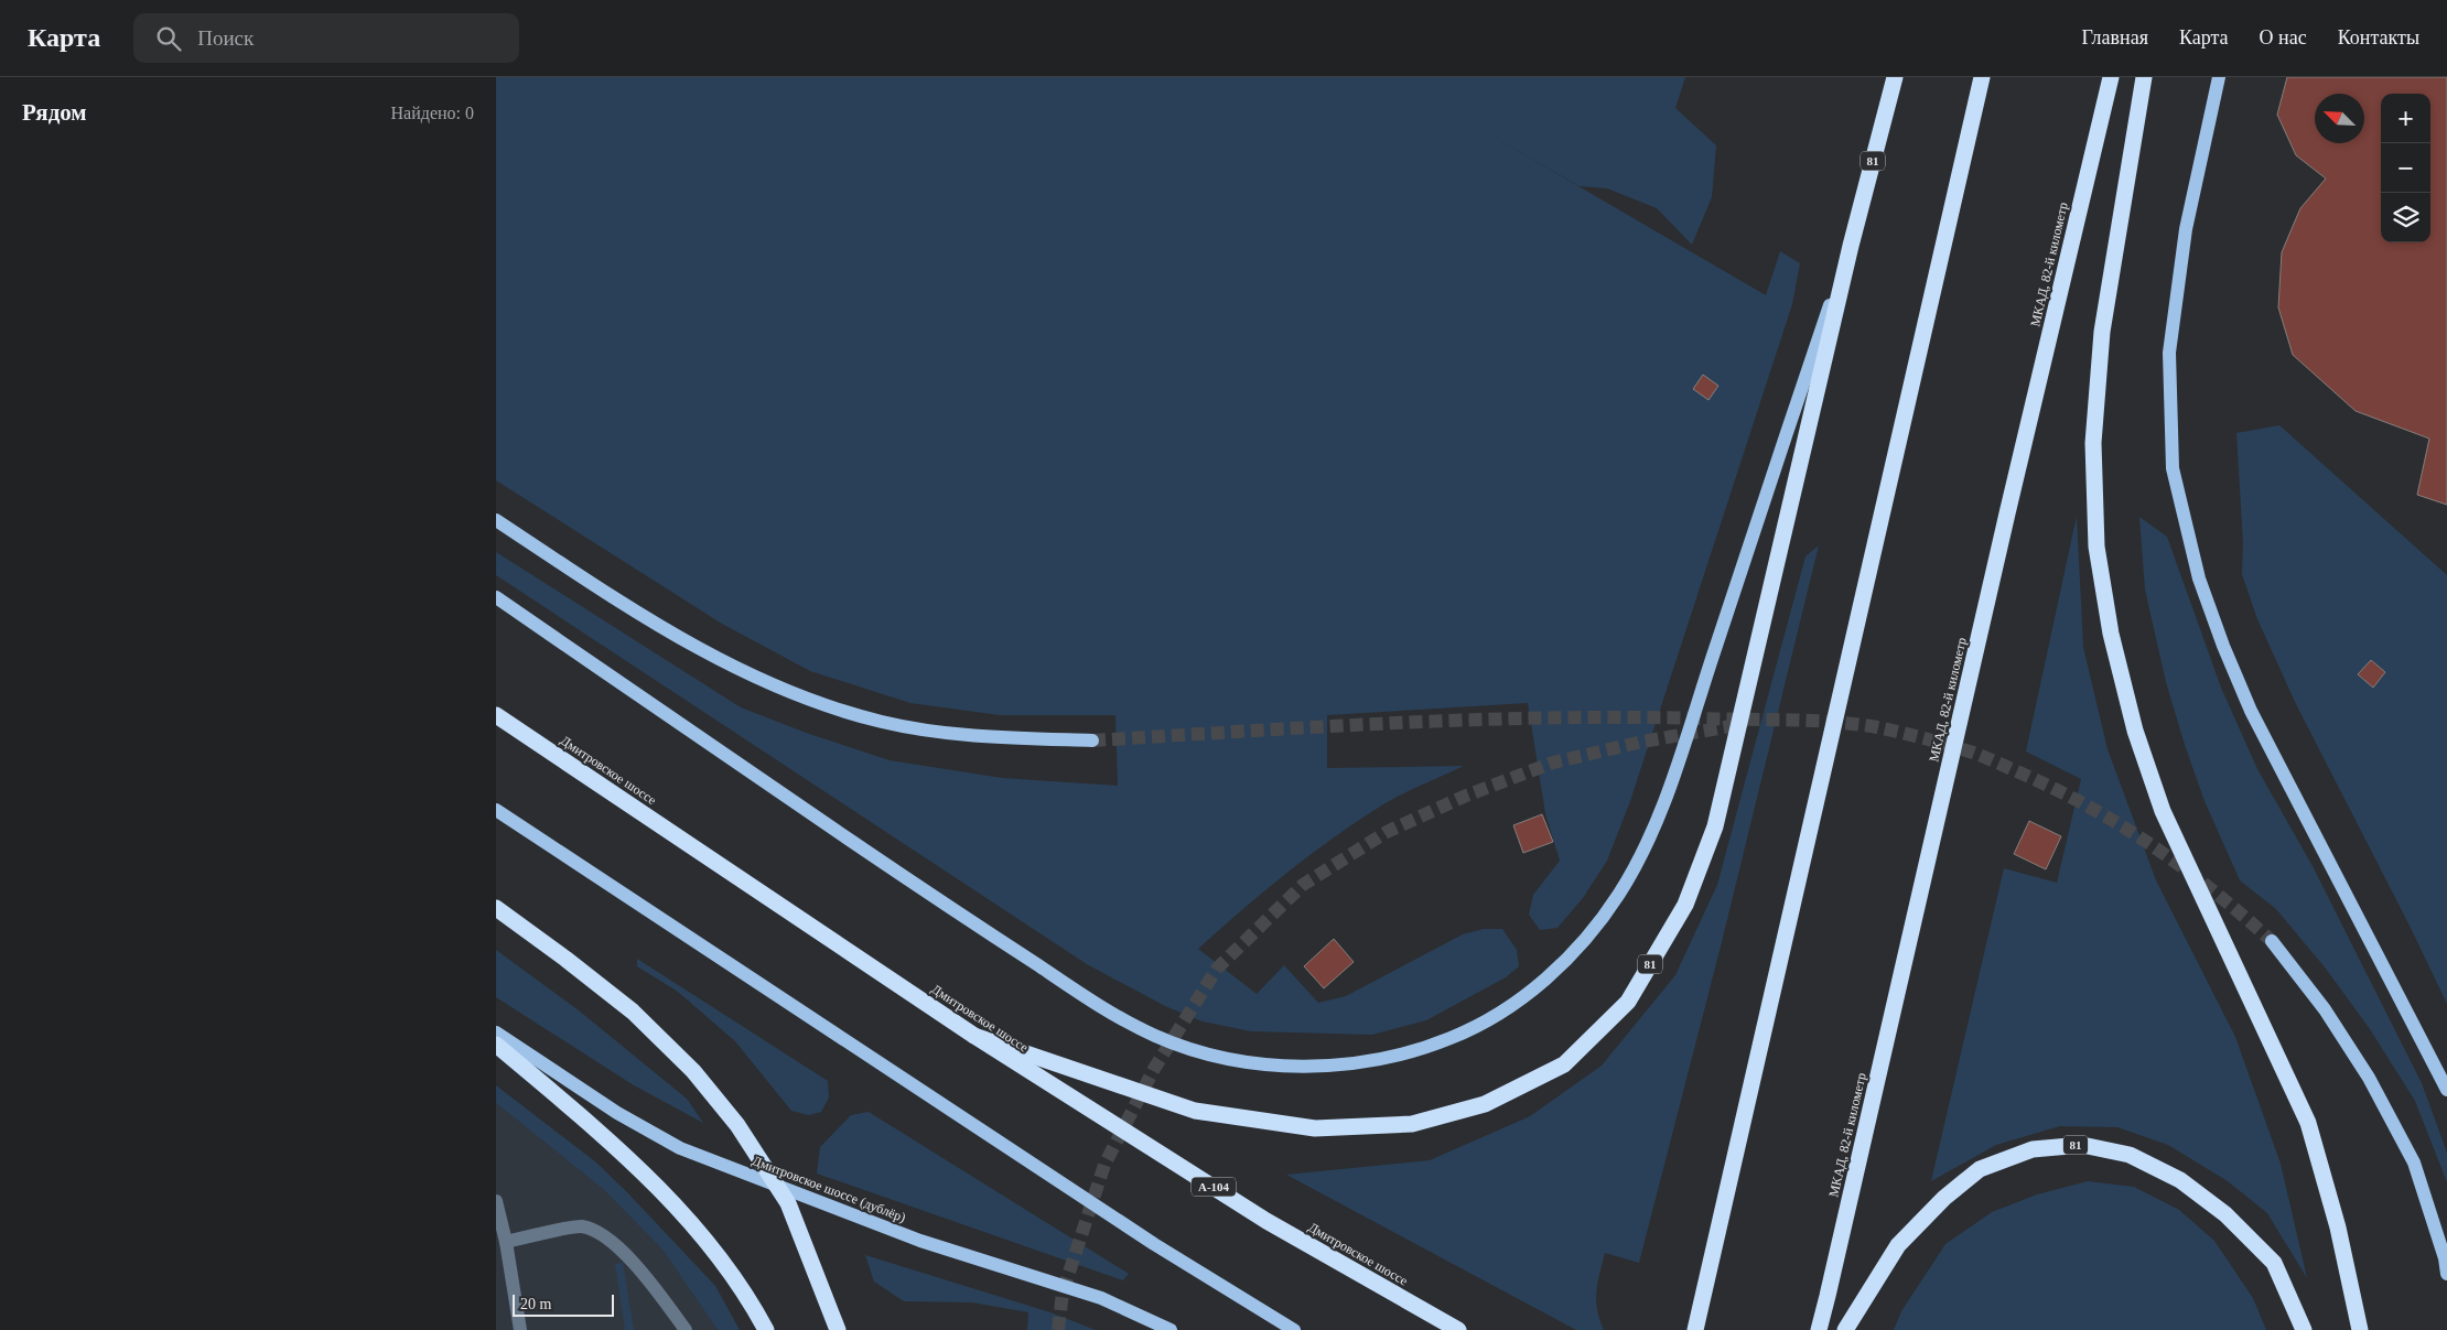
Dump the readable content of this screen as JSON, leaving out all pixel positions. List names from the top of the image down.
{
  "streets": {
    "highway": [
      "81",
      "МКАД, 82-й километр",
      "Дмитровское шоссе",
      "А-104"
    ],
    "main road": ["Дмитровское шоссе (дублёр)"]
  },
  "crossings": [
    ["81", "Дмитровское шоссе"]
  ],
  "scale_bar": "20 m",
  "north": "top left",
  "page": {
    "header": "Карта",
    "search": "Поиск",
    "nav": [
      "Главная",
      "Карта",
      "О нас",
      "Контакты"
    ],
    "heading": ["Рядом", "Найдено: 0"],
    "map_buttons": ["+", "−"],
    "scale": "20 m"
  }
}
